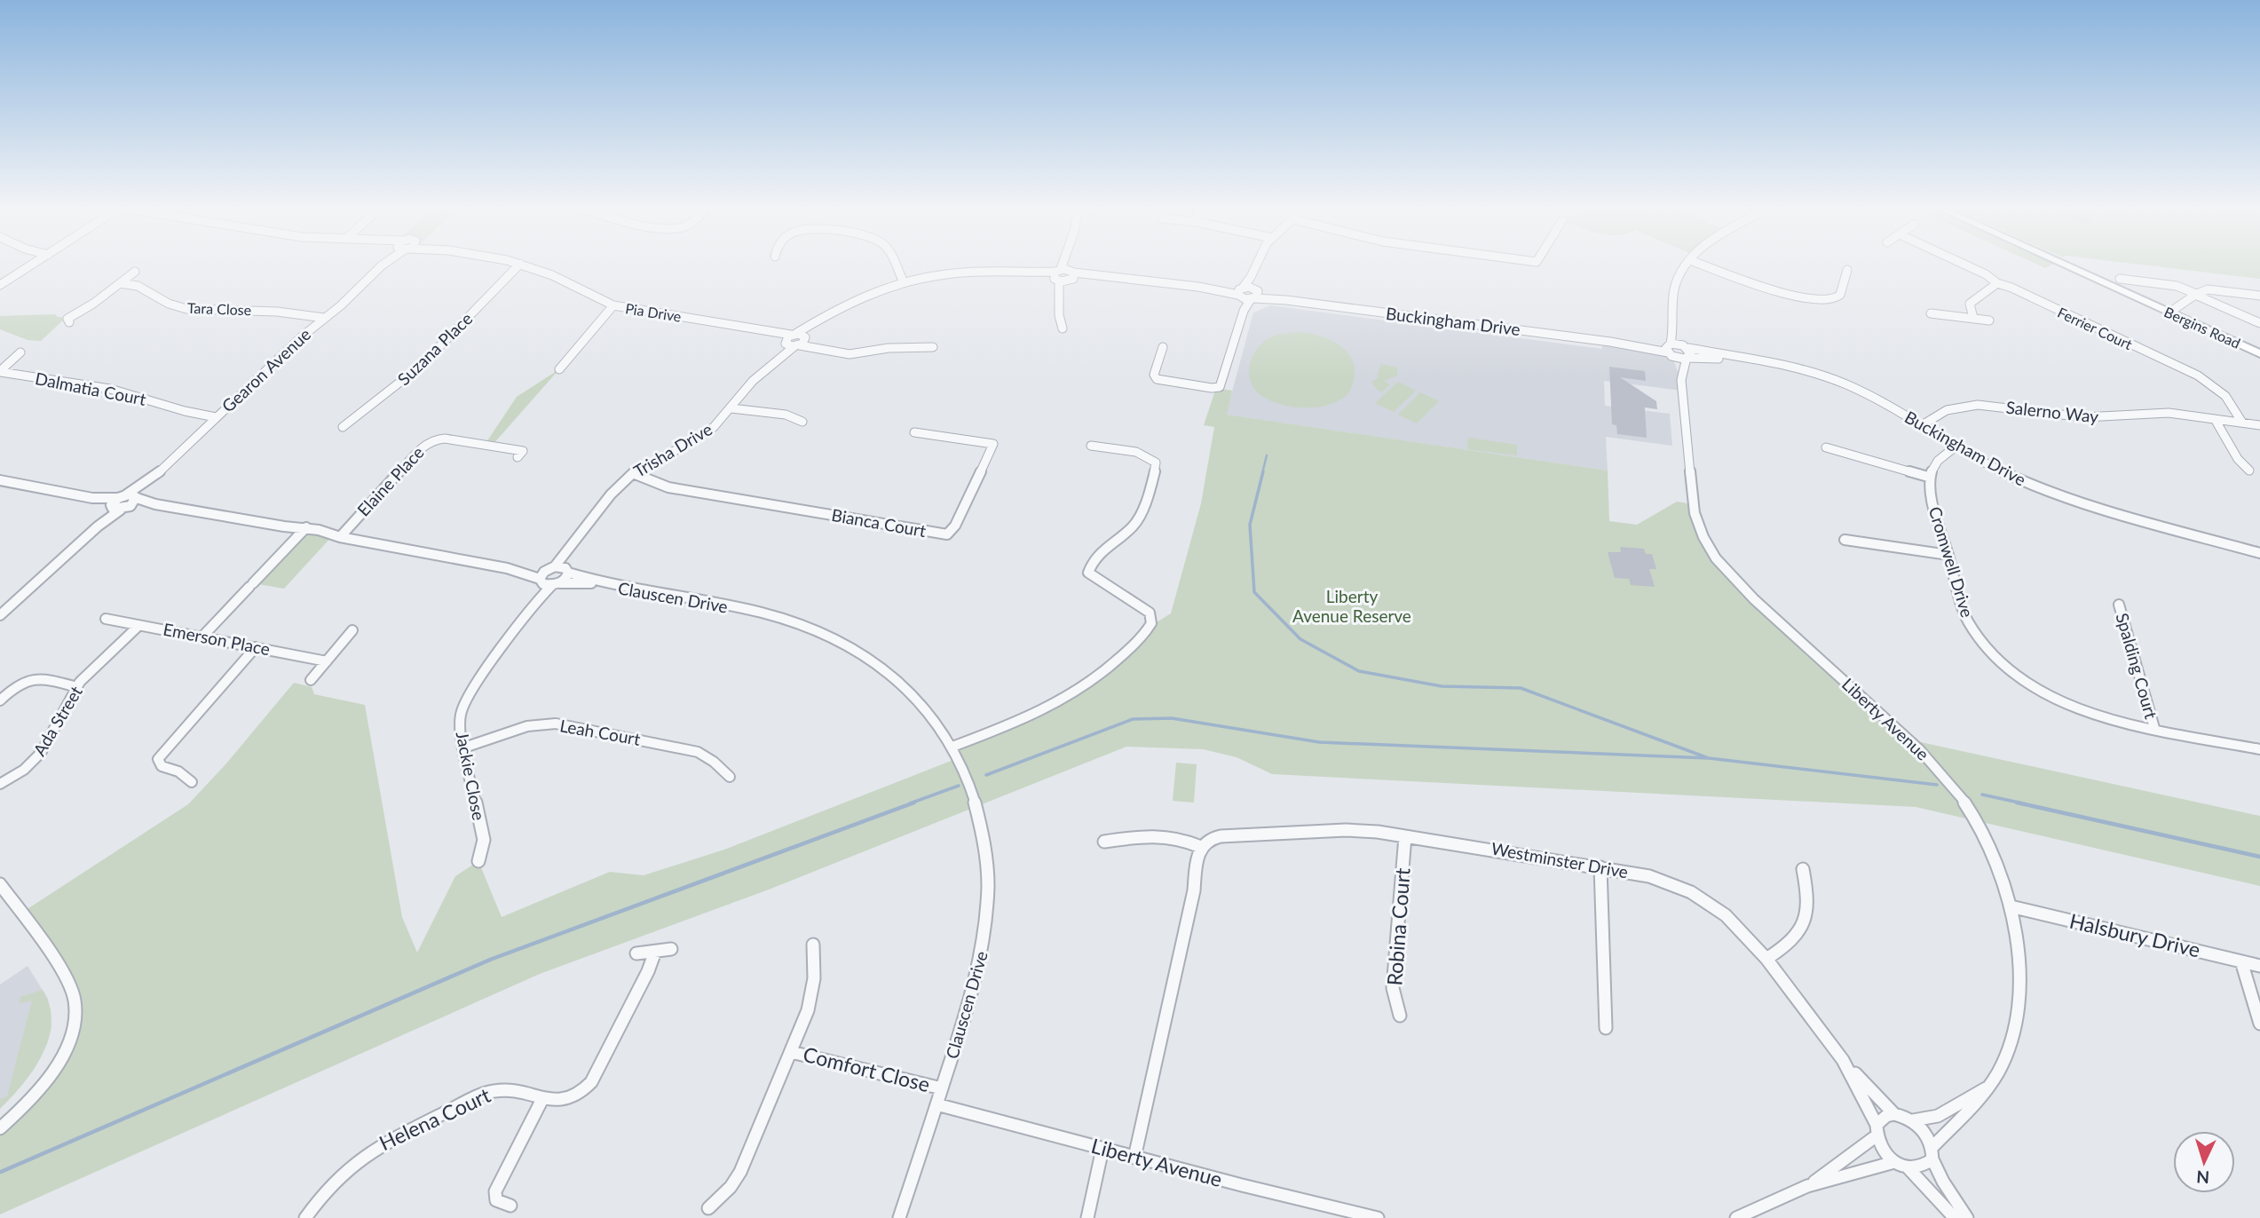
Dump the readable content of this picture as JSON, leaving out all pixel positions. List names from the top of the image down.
{
  "streets": {
    "main road": ["Bergins Road"],
    "street": [
      "Tara Close",
      "Pia Drive",
      "Buckingham Drive",
      "Ferrier Court",
      "Suzana Place",
      "Gearon Avenue",
      "Dalmatia Court",
      "Salerno Way",
      "Trisha Drive",
      "Elaine Place",
      "Bianca Court",
      "Cromwell Drive",
      "Clauscen Drive",
      "Emerson Place",
      "Spalding Court",
      "Liberty Avenue",
      "Ada Street",
      "Leah Court",
      "Jackie Close",
      "Westminster Drive",
      "Robina Court",
      "Halsbury Drive",
      "Comfort Close",
      "Helena Court"
    ]
  },
  "crossings": [
    ["Tara Close", "Gearon Avenue"],
    ["Pia Drive", "Trisha Drive"],
    ["Buckingham Drive", "Salerno Way"],
    ["Buckingham Drive", "Liberty Avenue"],
    ["Ferrier Court", "Salerno Way"],
    ["Gearon Avenue", "Dalmatia Court"],
    ["Trisha Drive", "Bianca Court"],
    ["Trisha Drive", "Clauscen Drive"],
    ["Trisha Drive", "Jackie Close"],
    ["Elaine Place", "Clauscen Drive"],
    ["Cromwell Drive", "Spalding Court"],
    ["Clauscen Drive", "Liberty Avenue"],
    ["Clauscen Drive", "Jackie Close"],
    ["Clauscen Drive", "Comfort Close"],
    ["Emerson Place", "Ada Street"],
    ["Liberty Avenue", "Westminster Drive"],
    ["Liberty Avenue", "Halsbury Drive"],
    ["Leah Court", "Jackie Close"],
    ["Westminster Drive", "Robina Court"]
  ],
  "parks": ["Liberty Avenue Reserve"],
  "north": "bottom"
}
